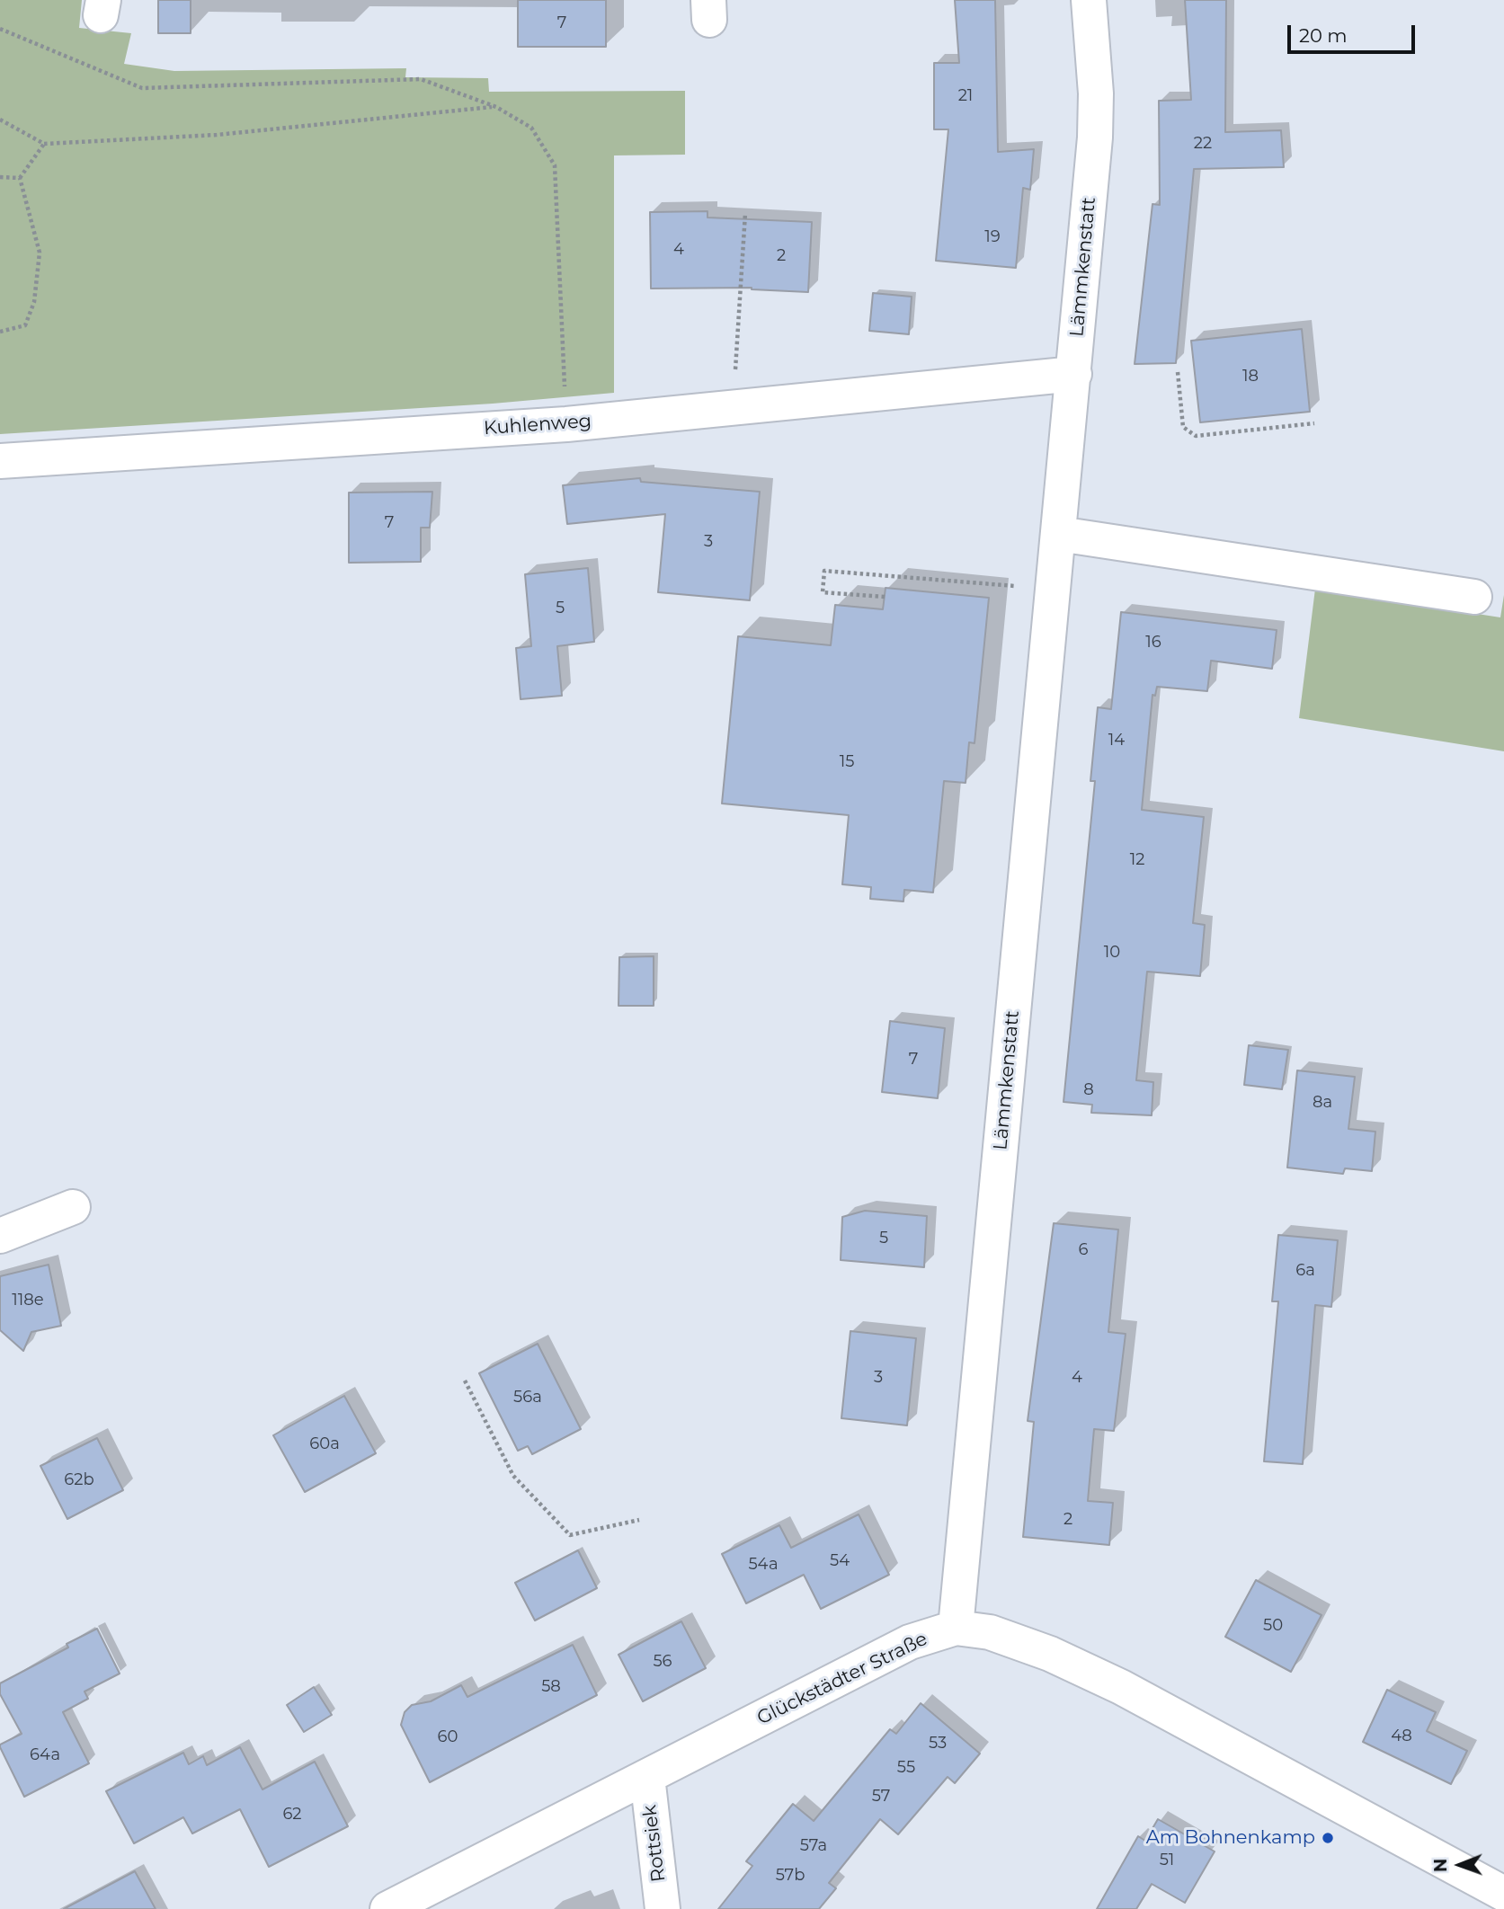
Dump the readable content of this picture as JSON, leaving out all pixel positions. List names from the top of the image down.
{
  "streets": {
    "street": [
      "Lämmkenstatt",
      "Kuhlenweg",
      "Glückstädter Straße",
      "Rottsiek"
    ]
  },
  "crossings": [
    ["Lämmkenstatt", "Kuhlenweg"],
    ["Lämmkenstatt", "Glückstädter Straße"],
    ["Glückstädter Straße", "Rottsiek"]
  ],
  "places": ["Am Bohnenkamp"],
  "house_numbers": [
    "7",
    "21",
    "22",
    "19",
    "4",
    "2",
    "18",
    "7",
    "3",
    "5",
    "16",
    "14",
    "15",
    "12",
    "10",
    "7",
    "8",
    "8a",
    "5",
    "6",
    "6a",
    "118e",
    "3",
    "4",
    "56a",
    "60a",
    "62b",
    "2",
    "54",
    "54a",
    "50",
    "56",
    "58",
    "48",
    "60",
    "53",
    "64a",
    "55",
    "57",
    "62",
    "57a",
    "51",
    "57b"
  ],
  "scale_bar": "20 m",
  "north": "left"
}
